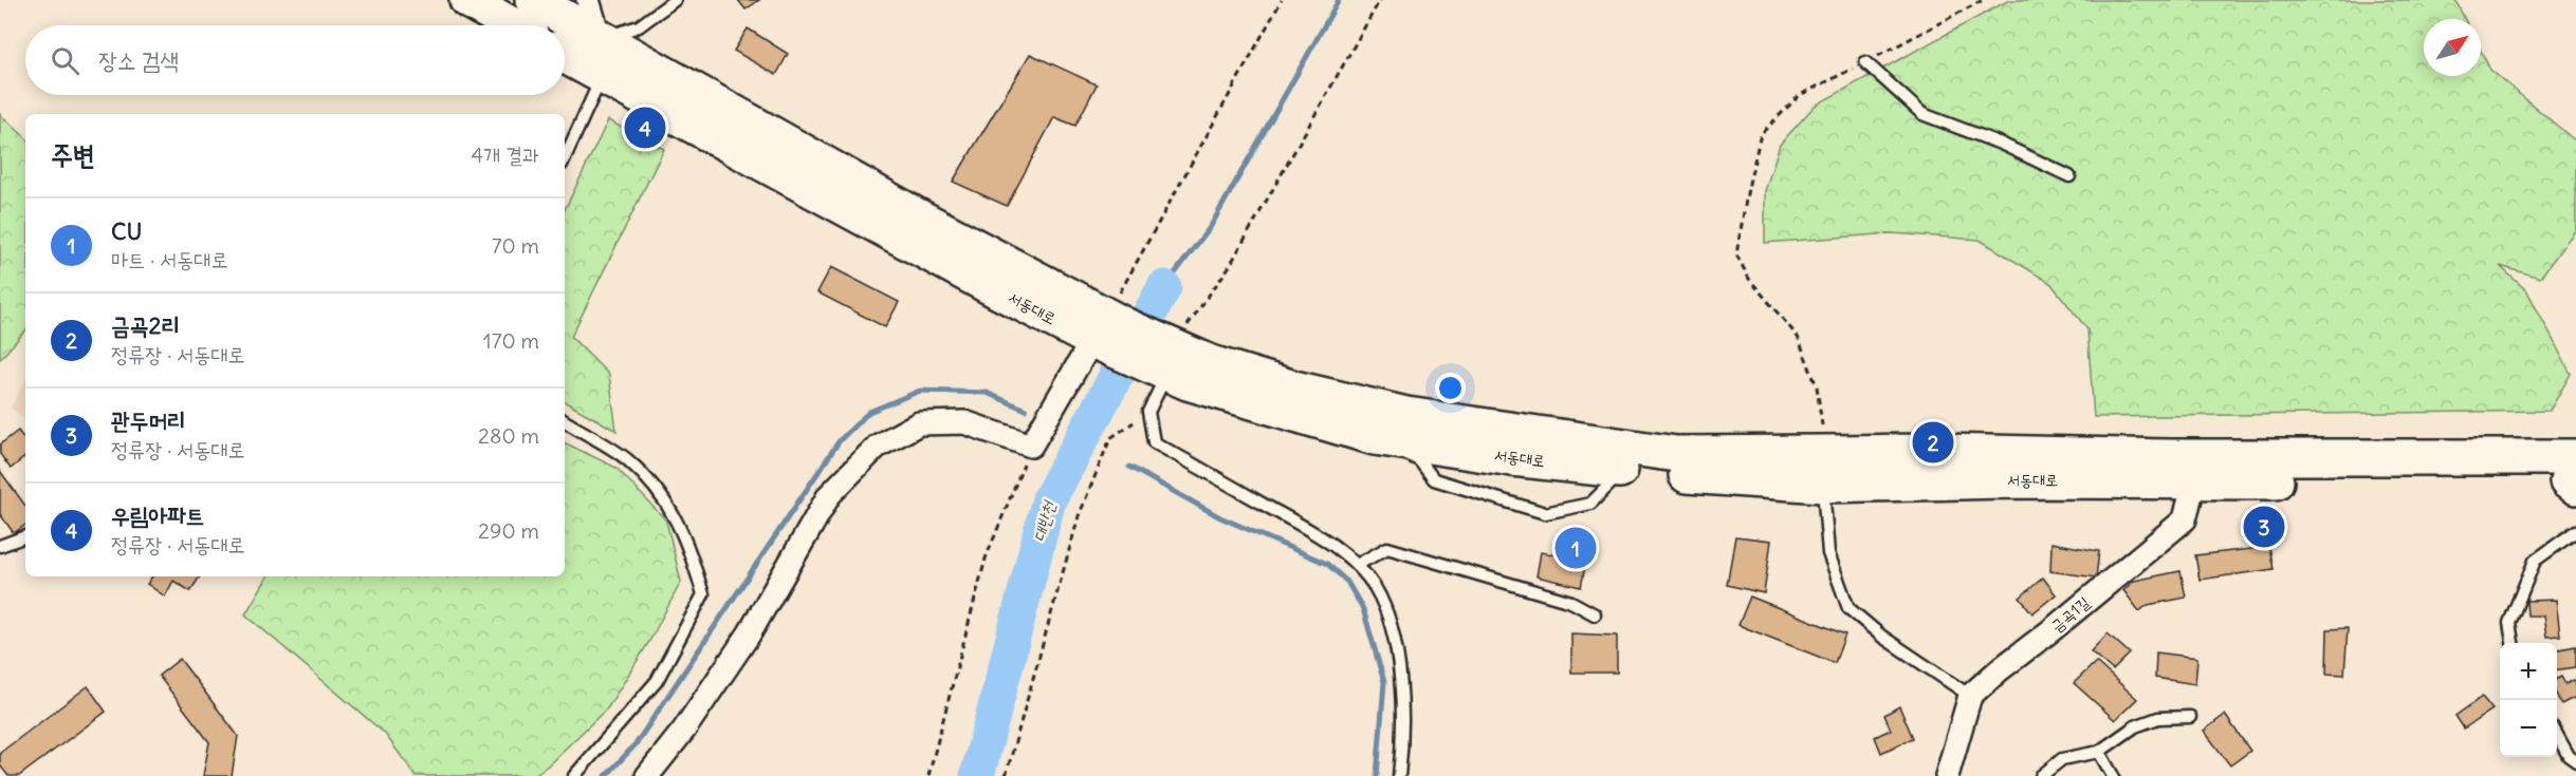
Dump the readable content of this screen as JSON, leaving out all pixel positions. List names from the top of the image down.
{
  "streets": {
    "main road": ["서동대로"],
    "street": ["금곡1길"]
  },
  "crossings": [
    ["서동대로", "금곡1길"]
  ],
  "water": ["대반천"],
  "north": "top right",
  "page": {
    "search": "장소 검색",
    "pins": [
      "4",
      "2",
      "3",
      "1"
    ],
    "heading": ["주변", "4개 결과"],
    "list": [
      {
        "mark": "1",
        "name": "CU",
        "note": "마트 · 서동대로",
        "value": "70 m"
      },
      {
        "mark": "2",
        "name": "금곡2리",
        "note": "정류장 · 서동대로",
        "value": "170 m"
      },
      {
        "mark": "3",
        "name": "관두머리",
        "note": "정류장 · 서동대로",
        "value": "280 m"
      },
      {
        "mark": "4",
        "name": "우림아파트",
        "note": "정류장 · 서동대로",
        "value": "290 m"
      }
    ],
    "map_buttons": ["+", "−"]
  }
}
